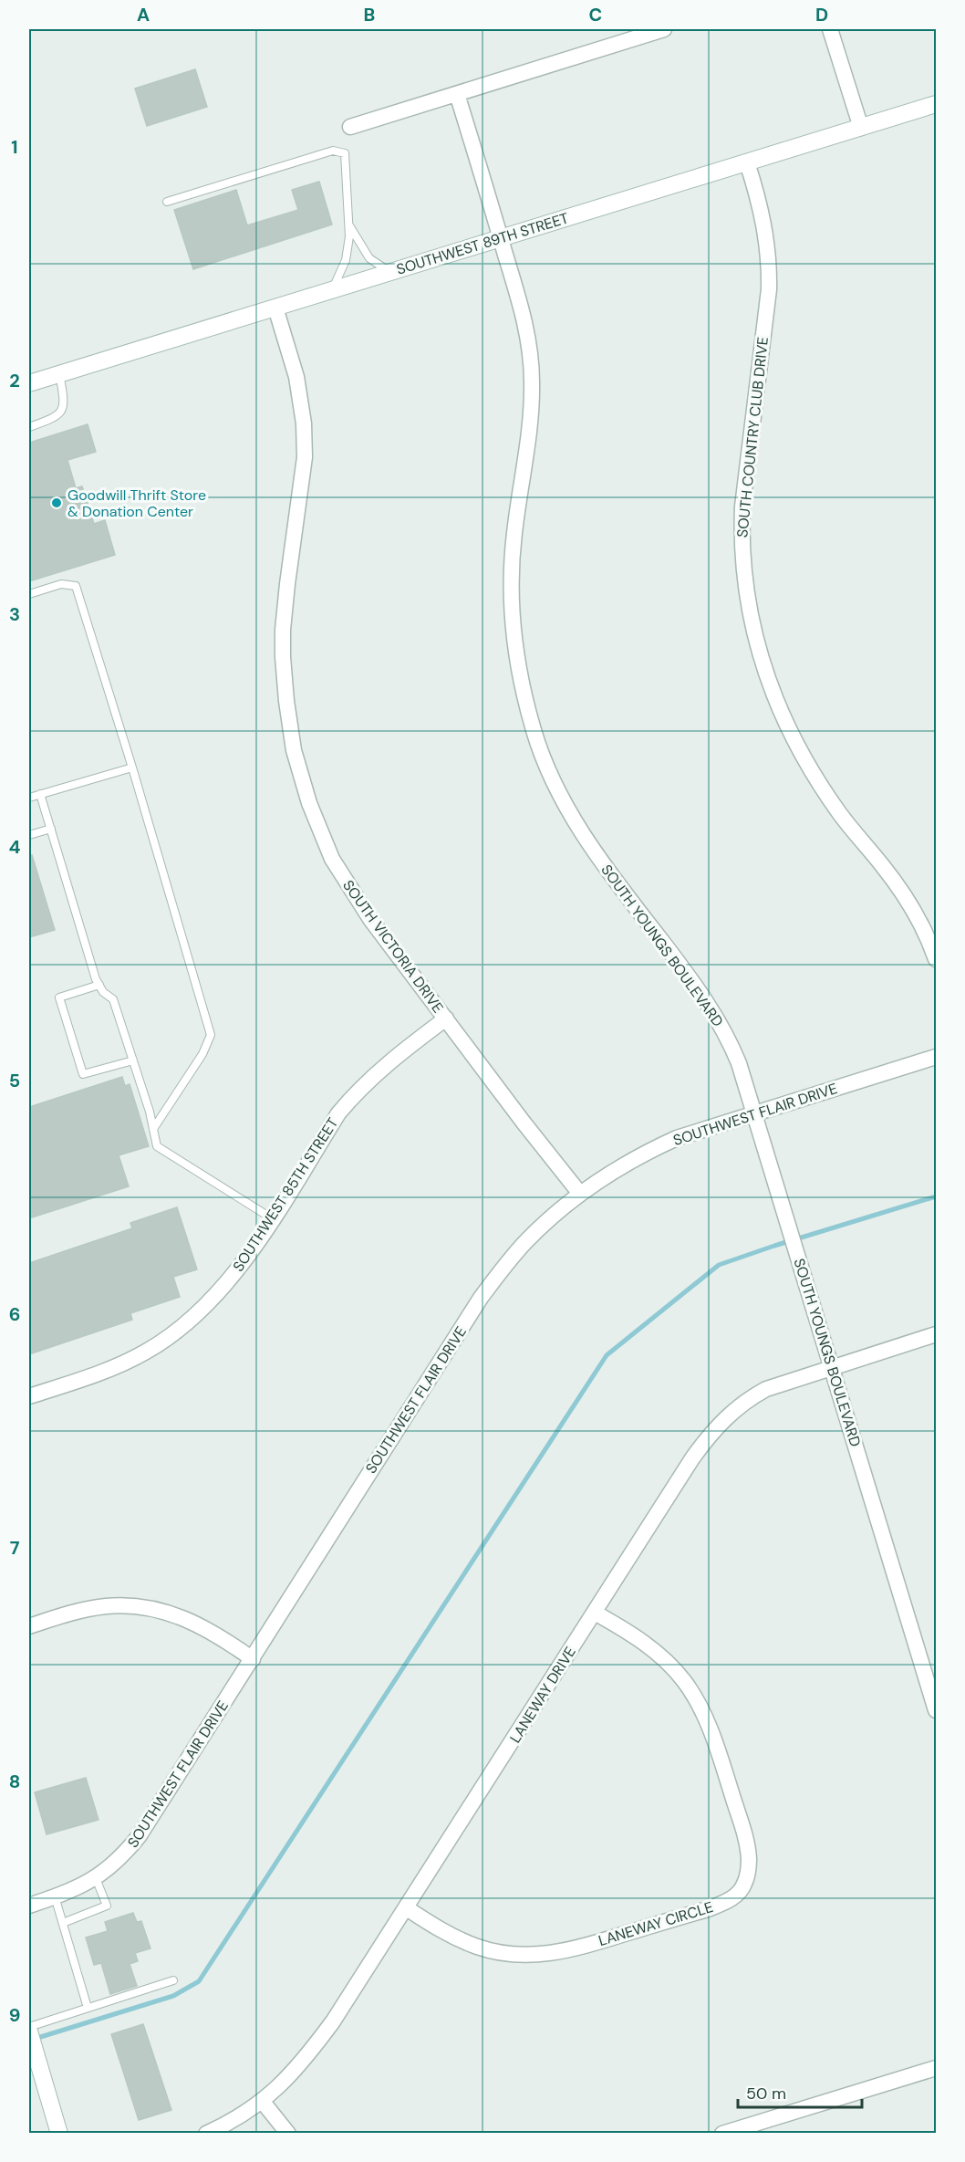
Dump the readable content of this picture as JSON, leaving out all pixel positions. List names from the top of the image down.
{
  "streets": {
    "main road": ["SOUTHWEST 89TH STREET"],
    "street": [
      "SOUTH COUNTRY CLUB DRIVE",
      "SOUTH YOUNGS BOULEVARD",
      "SOUTH VICTORIA DRIVE",
      "SOUTHWEST FLAIR DRIVE",
      "SOUTHWEST 85TH STREET",
      "LANEWAY DRIVE",
      "LANEWAY CIRCLE"
    ]
  },
  "crossings": [
    ["SOUTHWEST 89TH STREET", "SOUTH COUNTRY CLUB DRIVE"],
    ["SOUTHWEST 89TH STREET", "SOUTH YOUNGS BOULEVARD"],
    ["SOUTHWEST 89TH STREET", "SOUTH VICTORIA DRIVE"],
    ["SOUTH YOUNGS BOULEVARD", "SOUTHWEST FLAIR DRIVE"],
    ["SOUTH YOUNGS BOULEVARD", "LANEWAY DRIVE"],
    ["SOUTH VICTORIA DRIVE", "SOUTHWEST FLAIR DRIVE"],
    ["SOUTH VICTORIA DRIVE", "SOUTHWEST 85TH STREET"],
    ["LANEWAY DRIVE", "LANEWAY CIRCLE"]
  ],
  "places": ["Goodwill Thrift Store & Donation Center"],
  "scale_bar": "50 m",
  "grid": {
    "columns": [
      "A",
      "B",
      "C",
      "D"
    ],
    "rows": [
      "1",
      "2",
      "3",
      "4",
      "5",
      "6",
      "7",
      "8",
      "9"
    ]
  }
}
